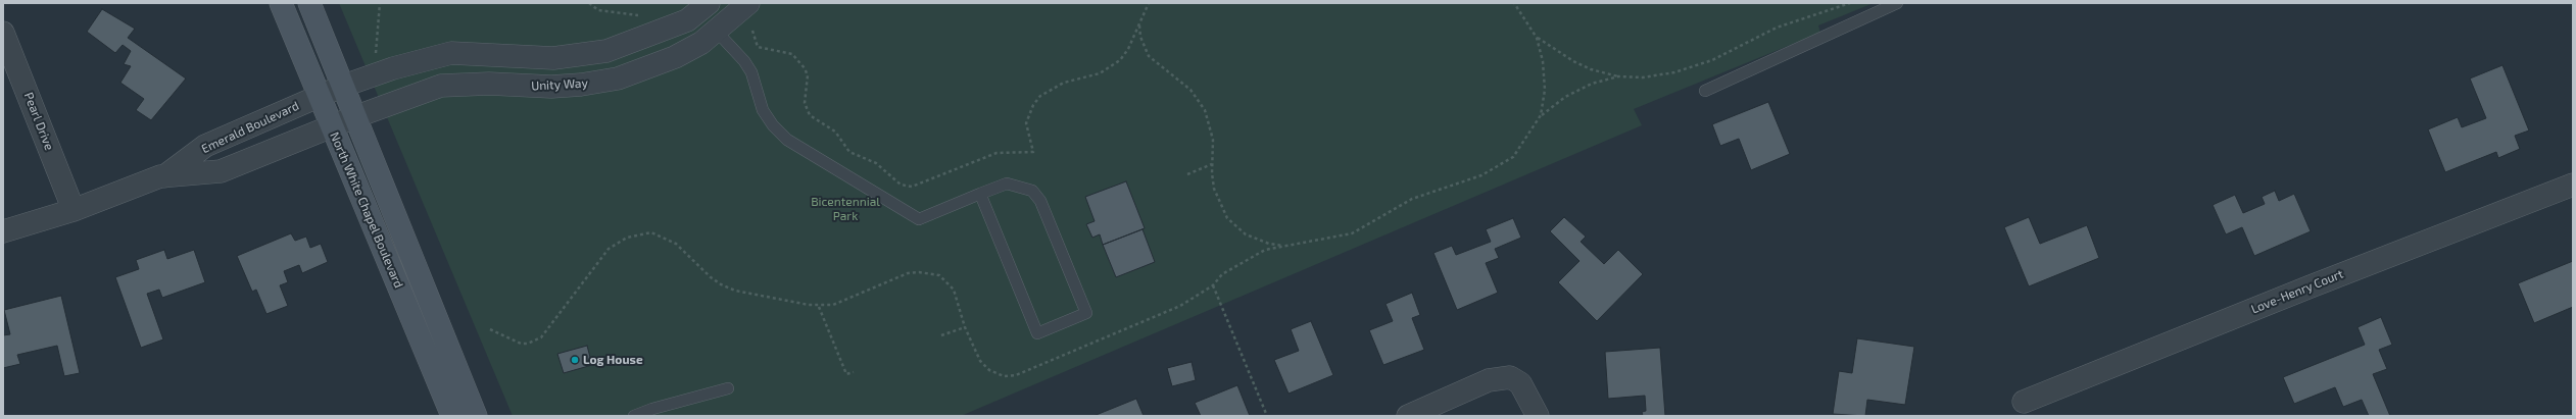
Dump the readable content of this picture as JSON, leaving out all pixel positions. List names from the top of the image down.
{
  "streets": {
    "main road": ["North White Chapel Boulevard"],
    "street": [
      "Unity Way",
      "Pearl Drive",
      "Emerald Boulevard",
      "Love-Henry Court"
    ]
  },
  "crossings": [
    ["Unity Way", "Emerald Boulevard"],
    ["Unity Way", "North White Chapel Boulevard"],
    ["Pearl Drive", "Emerald Boulevard"],
    ["Emerald Boulevard", "North White Chapel Boulevard"]
  ],
  "parks": ["Bicentennial Park"],
  "places": ["Log House"]
}
